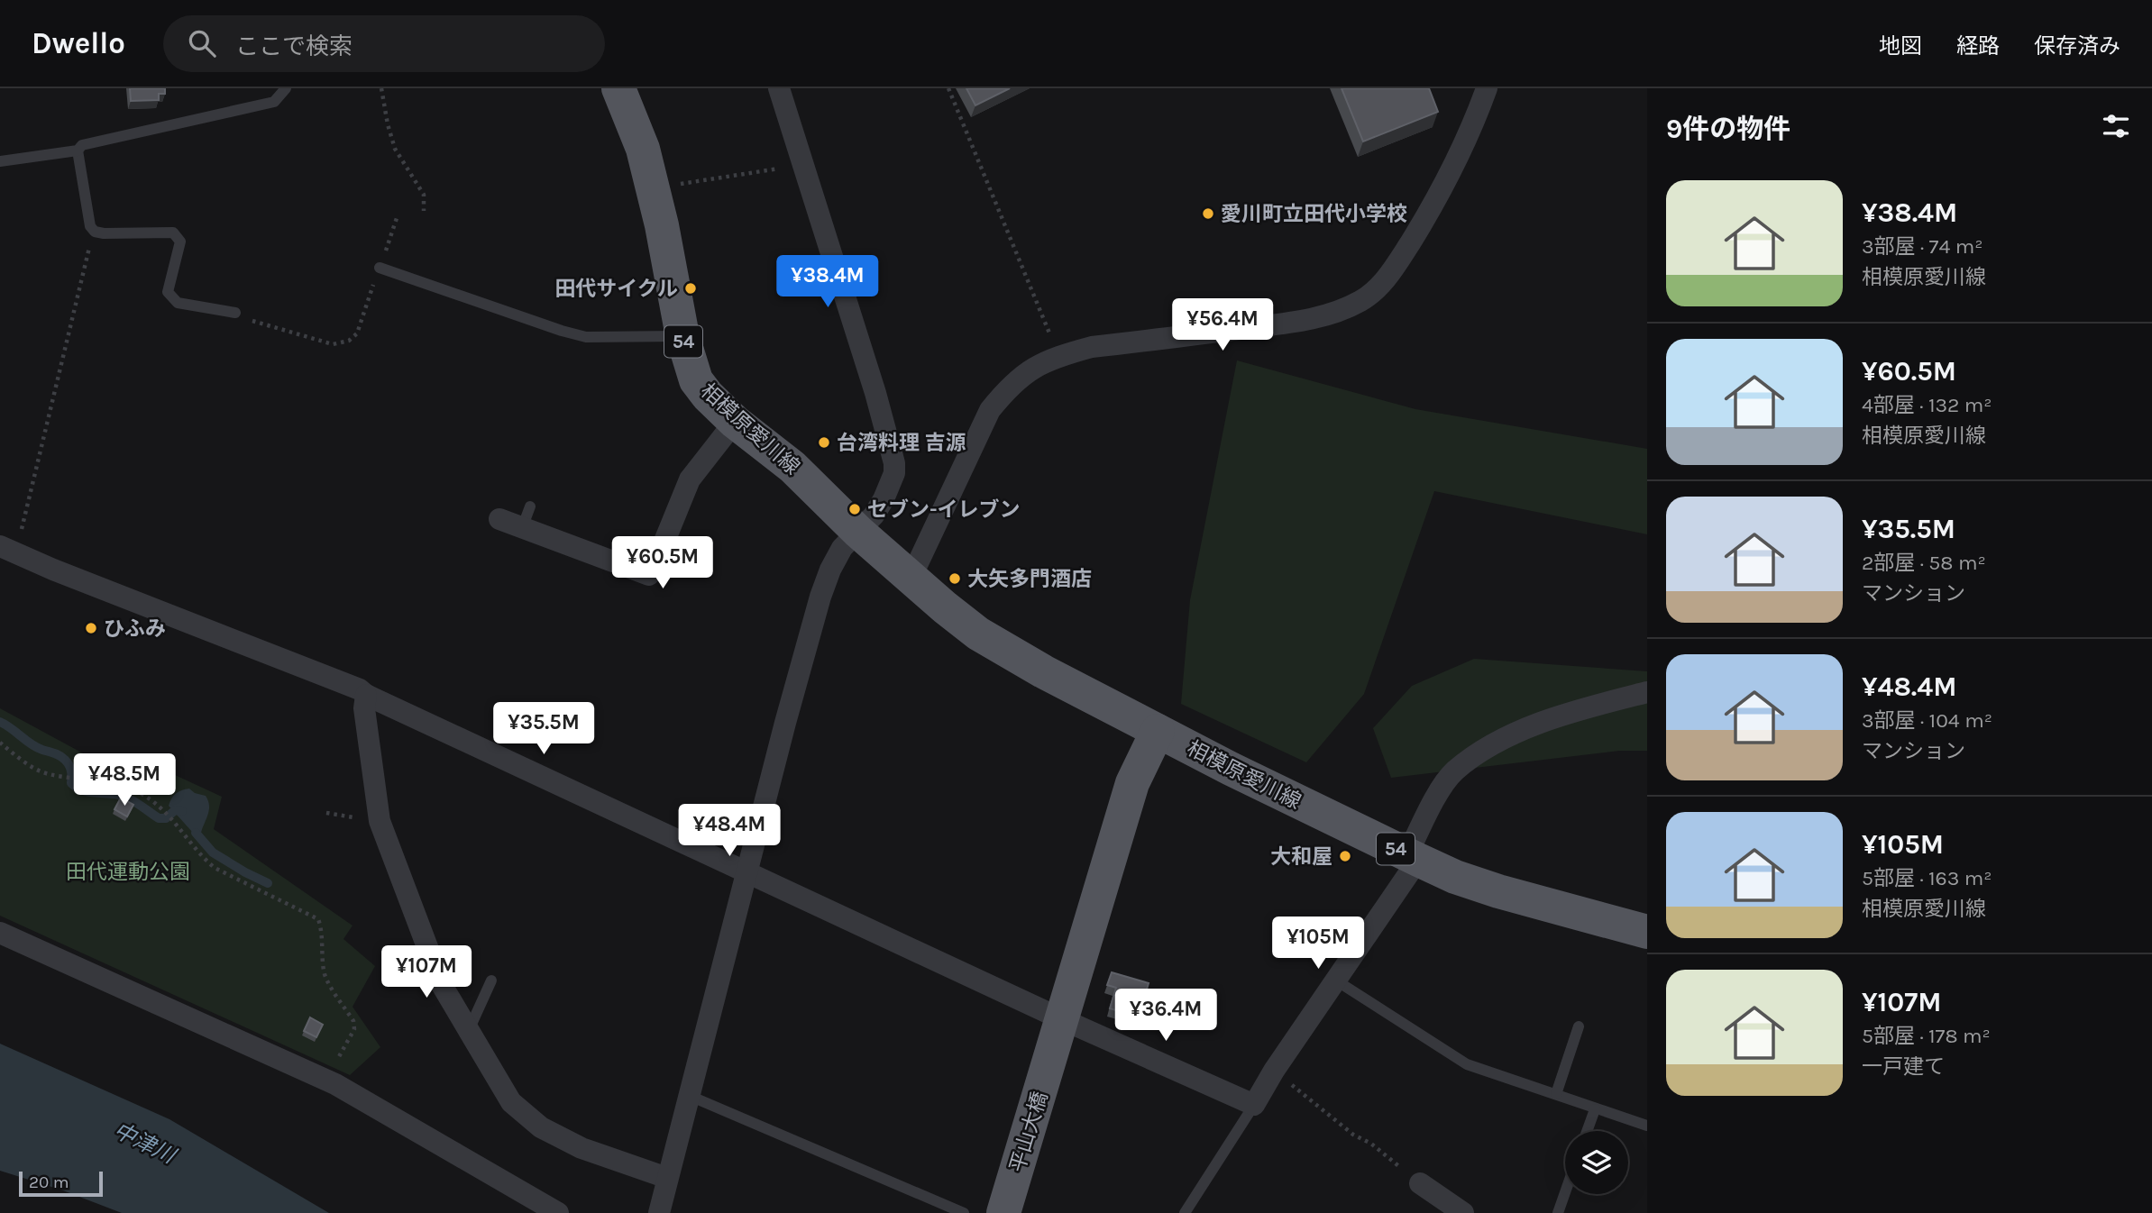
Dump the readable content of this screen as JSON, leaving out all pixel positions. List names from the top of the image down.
{
  "streets": {
    "main road": ["54", "相模原愛川線", "平山大橋"]
  },
  "crossings": [
    ["54", "相模原愛川線"]
  ],
  "water": ["中津川"],
  "parks": ["田代運動公園"],
  "places": [
    "愛川町立田代小学校",
    "田代サイクル",
    "台湾料理 吉源",
    "セブン-イレブン",
    "大矢多門酒店",
    "ひふみ",
    "大和屋"
  ],
  "scale_bar": "20 m",
  "page": {
    "header": "Dwello",
    "search": "ここで検索",
    "nav": ["地図", "経路", "保存済み"],
    "heading": "9件の物件",
    "list": [
      {
        "name": "¥38.4M",
        "note": "3部屋 · 74 m² · 相模原愛川線"
      },
      {
        "name": "¥60.5M",
        "note": "4部屋 · 132 m² · 相模原愛川線"
      },
      {
        "name": "¥35.5M",
        "note": "2部屋 · 58 m² · マンション"
      },
      {
        "name": "¥48.4M",
        "note": "3部屋 · 104 m² · マンション"
      },
      {
        "name": "¥105M",
        "note": "5部屋 · 163 m² · 相模原愛川線"
      },
      {
        "name": "¥107M",
        "note": "5部屋 · 178 m² · 一戸建て"
      }
    ],
    "price": [
      "¥38.4M",
      "¥56.4M",
      "¥60.5M",
      "¥35.5M",
      "¥48.5M",
      "¥48.4M",
      "¥105M",
      "¥107M",
      "¥36.4M"
    ],
    "scale": "20 m"
  }
}
